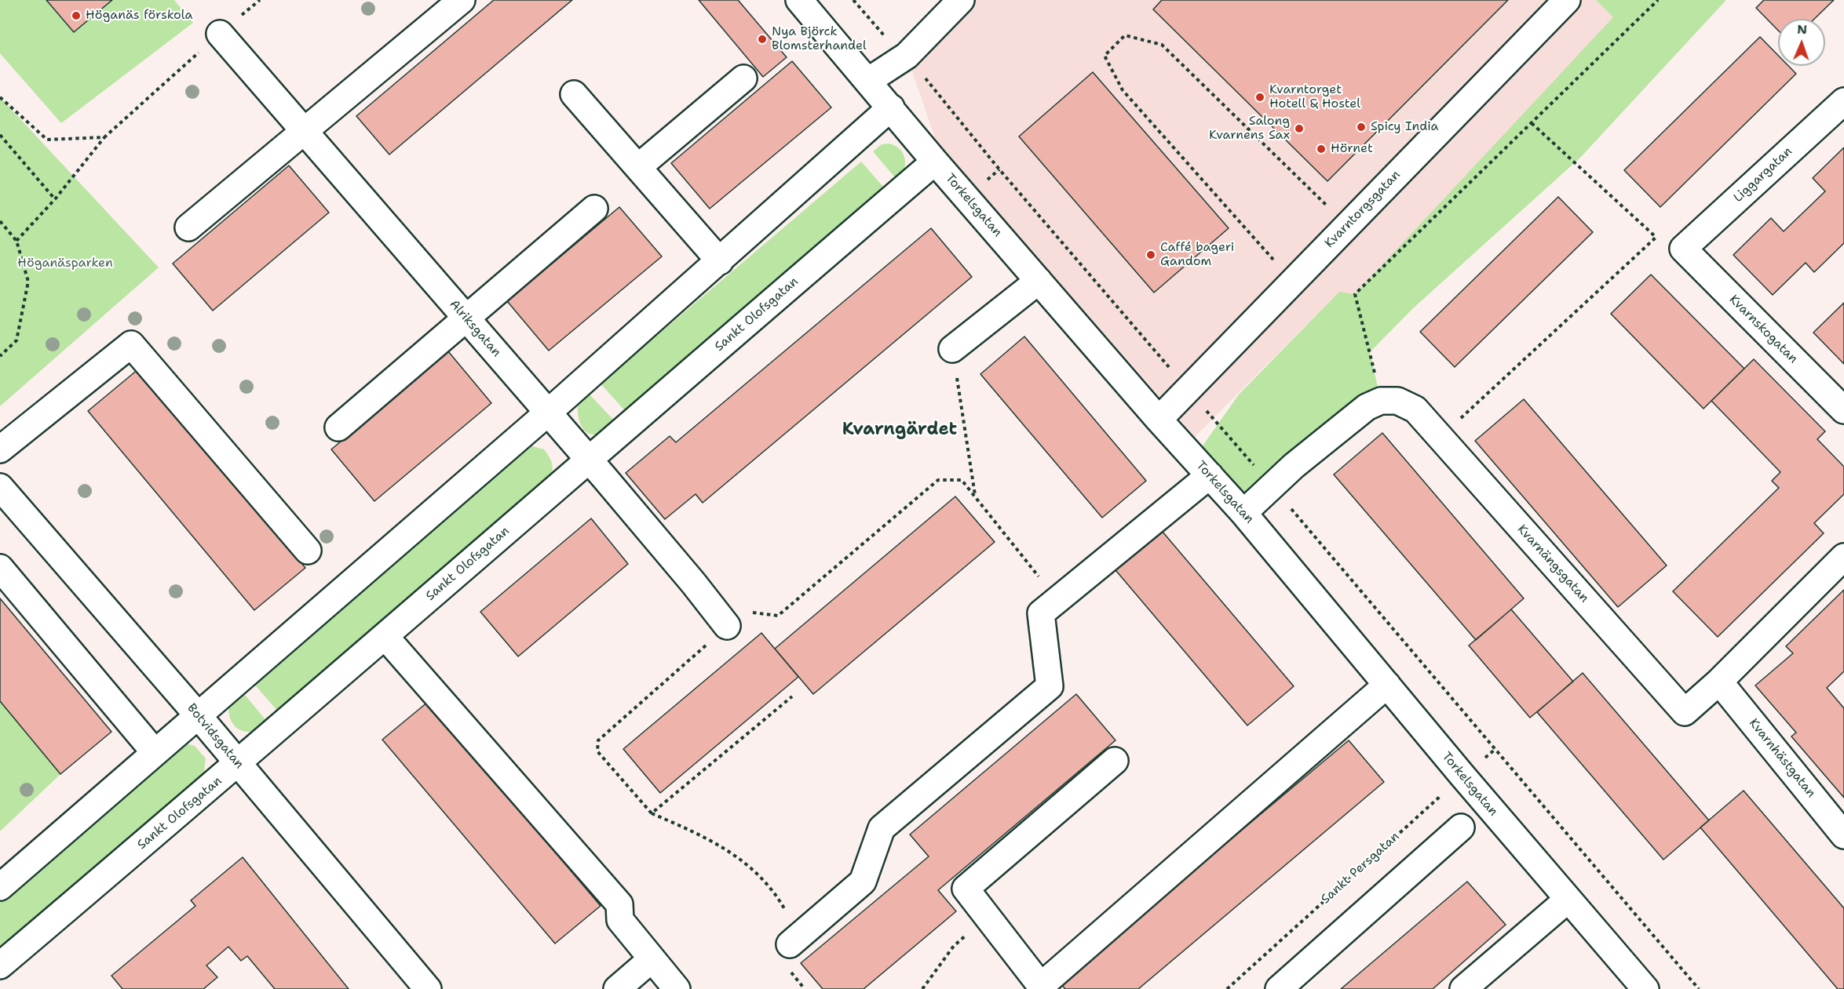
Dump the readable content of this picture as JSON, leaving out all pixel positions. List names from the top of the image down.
{
  "streets": {
    "street": [
      "Liggargatan",
      "Torkelsgatan",
      "Kvarntorgsgatan",
      "Sankt Olofsgatan",
      "Alriksgatan",
      "Kvarnskogatan",
      "Kvarnängsgatan",
      "Botvidsgatan",
      "Kvarnhästgatan"
    ],
    "path": ["Sankt Persgatan"]
  },
  "crossings": [
    ["Liggargatan", "Kvarnskogatan"],
    ["Torkelsgatan", "Kvarntorgsgatan"],
    ["Torkelsgatan", "Sankt Olofsgatan"],
    ["Torkelsgatan", "Sankt Persgatan"],
    ["Sankt Olofsgatan", "Alriksgatan"],
    ["Sankt Olofsgatan", "Botvidsgatan"],
    ["Kvarnängsgatan", "Kvarnhästgatan"]
  ],
  "districts": ["Kvarngärdet"],
  "parks": ["Höganäsparken"],
  "places": [
    "Höganäs förskola",
    "Nya Björck Blomsterhandel",
    "Kvarntorget Hotell & Hostel",
    "Spicy India",
    "Salong Kvarnens Sax",
    "Hörnet",
    "Caffé bageri Gandom"
  ],
  "north": "top"
}
